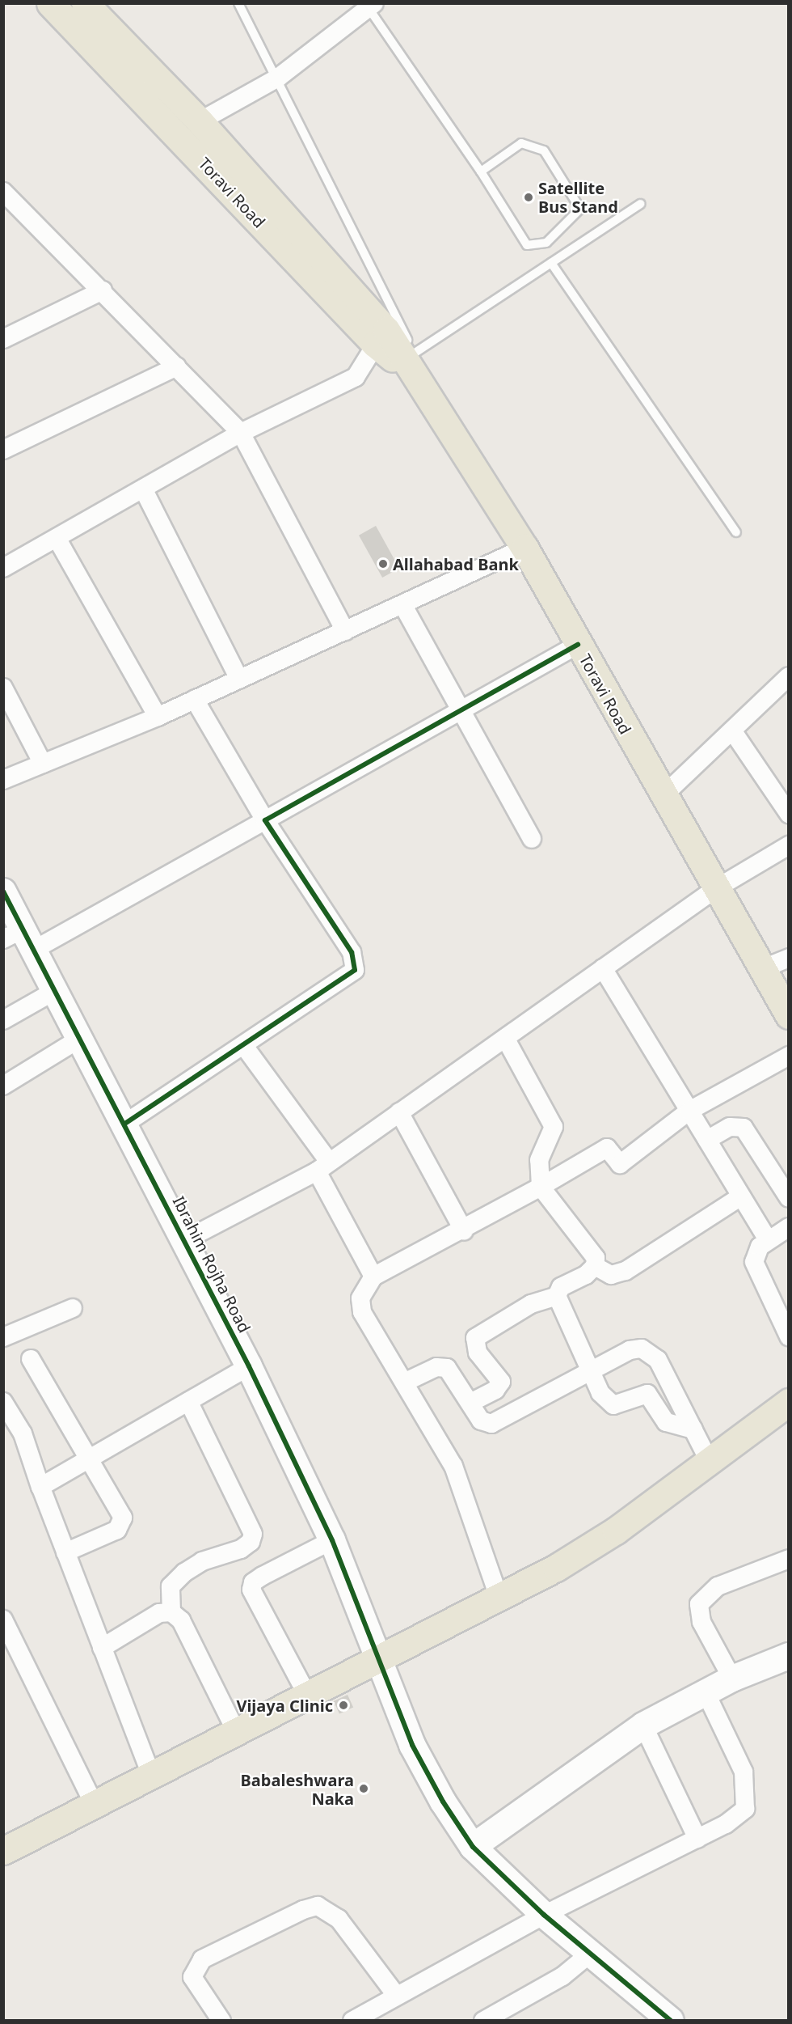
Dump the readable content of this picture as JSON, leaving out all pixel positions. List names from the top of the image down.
{
  "streets": {
    "main road": ["Toravi Road"],
    "street": ["Ibrahim Rojha Road"]
  },
  "places": [
    "Satellite Bus Stand",
    "Allahabad Bank",
    "Vijaya Clinic",
    "Babaleshwara Naka"
  ]
}
